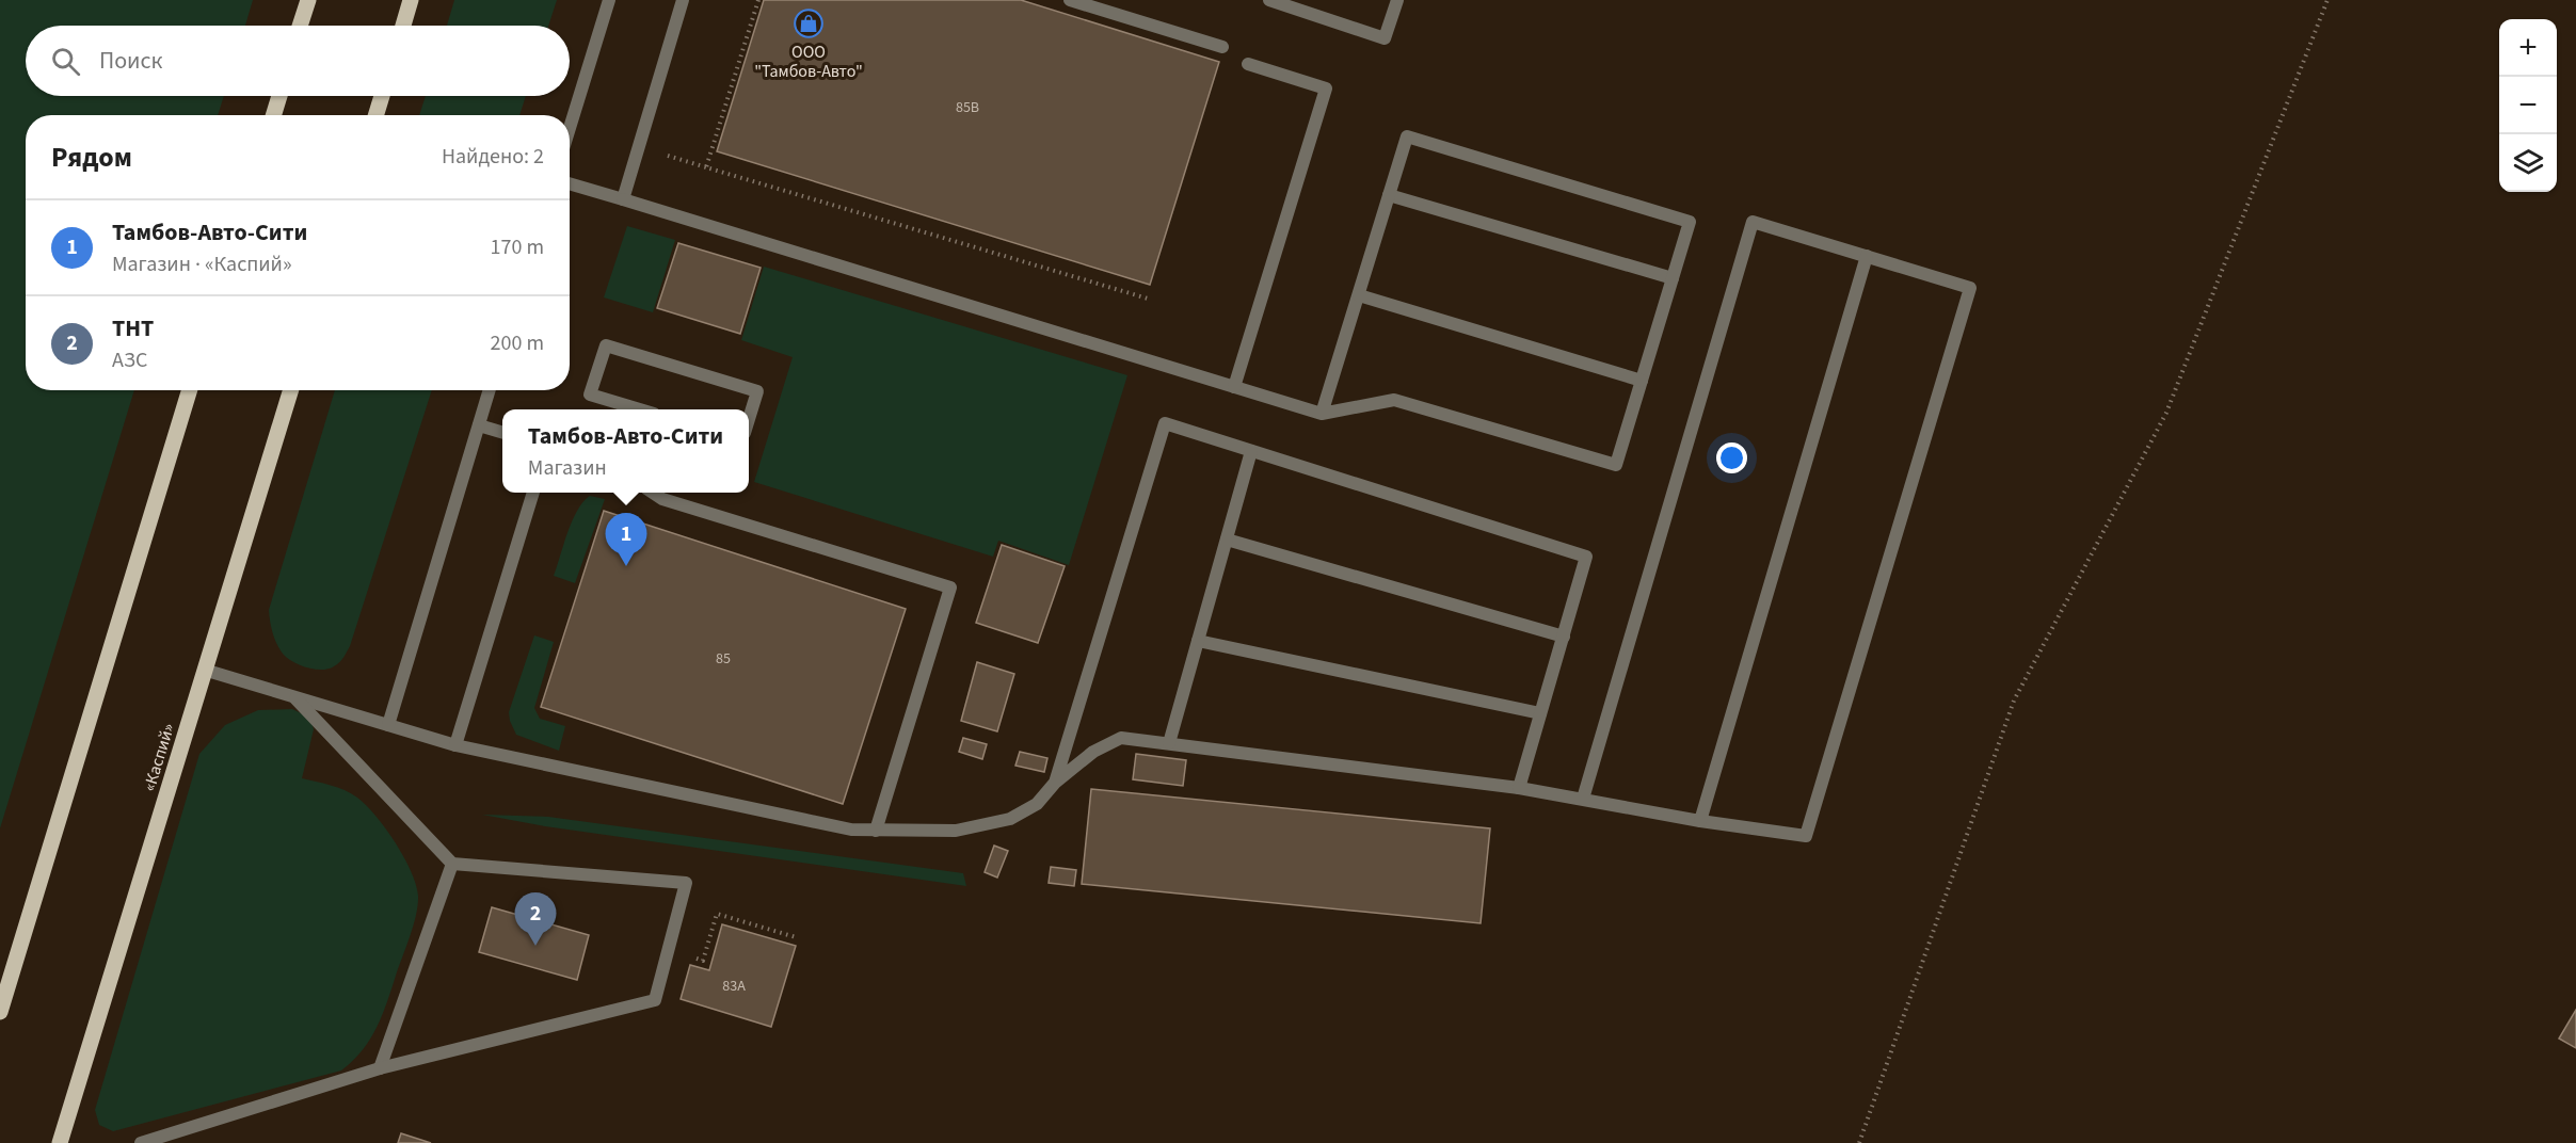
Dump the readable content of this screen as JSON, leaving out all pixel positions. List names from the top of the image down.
{
  "streets": {
    "main road": ["«Каспий»"]
  },
  "places": {
    "shop": ["ООО \"Тамбов-Авто\""]
  },
  "house_numbers": ["85В", "85", "83А"],
  "page": {
    "map_buttons": ["+", "−"],
    "search": "Поиск",
    "heading": ["Рядом", "Найдено: 2"],
    "list": [
      {
        "mark": "1",
        "name": "Тамбов-Авто-Сити",
        "note": "Магазин · «Каспий»",
        "value": "170 m"
      },
      {
        "mark": "2",
        "name": "THT",
        "note": "АЗС",
        "value": "200 m"
      }
    ],
    "popup": ["Тамбов-Авто-Сити", "Магазин"],
    "pins": ["1", "2"]
  }
}
